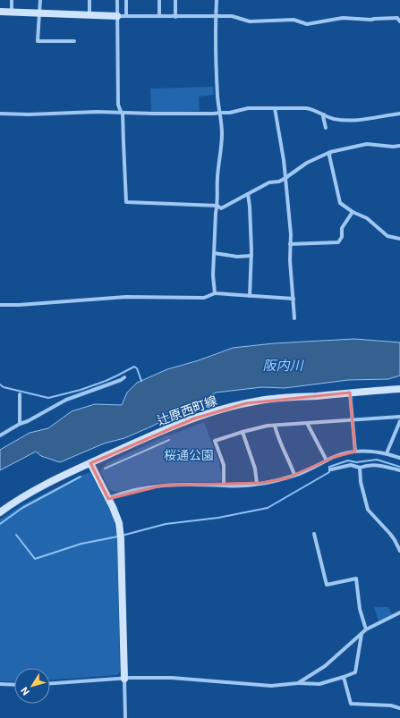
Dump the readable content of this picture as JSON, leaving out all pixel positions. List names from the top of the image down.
{
  "streets": {
    "main road": ["辻原西町線"]
  },
  "water": ["阪内川"],
  "parks": ["桜通公園"],
  "north": "bottom left"
}
